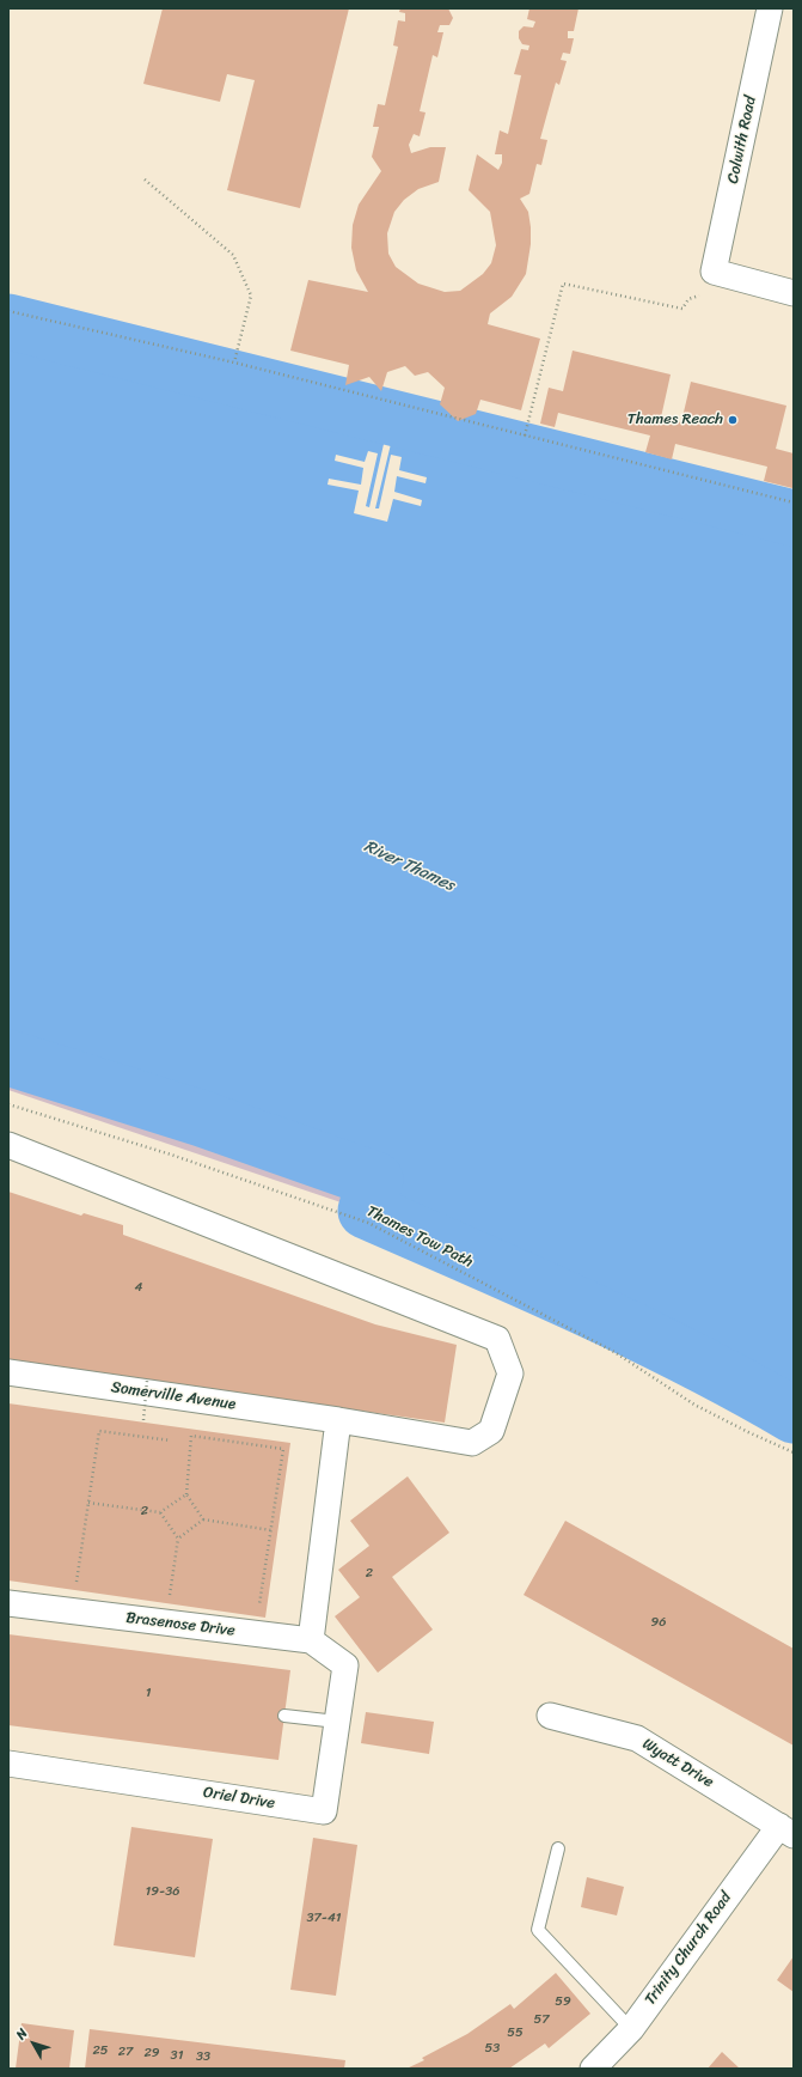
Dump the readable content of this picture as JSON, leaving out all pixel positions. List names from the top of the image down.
{
  "streets": {
    "street": [
      "Colwith Road",
      "Somerville Avenue",
      "Brasenose Drive",
      "Wyatt Drive",
      "Oriel Drive",
      "Trinity Church Road"
    ],
    "path": ["Thames Tow Path"]
  },
  "crossings": [
    ["Brasenose Drive", "Oriel Drive"],
    ["Wyatt Drive", "Trinity Church Road"]
  ],
  "water": ["River Thames"],
  "places": ["Thames Reach"],
  "house_numbers": [
    "4",
    "2",
    "2",
    "96",
    "1",
    "19-36",
    "37-41",
    "59",
    "57",
    "55",
    "53",
    "25",
    "27",
    "29",
    "31",
    "33"
  ],
  "north": "top left"
}
